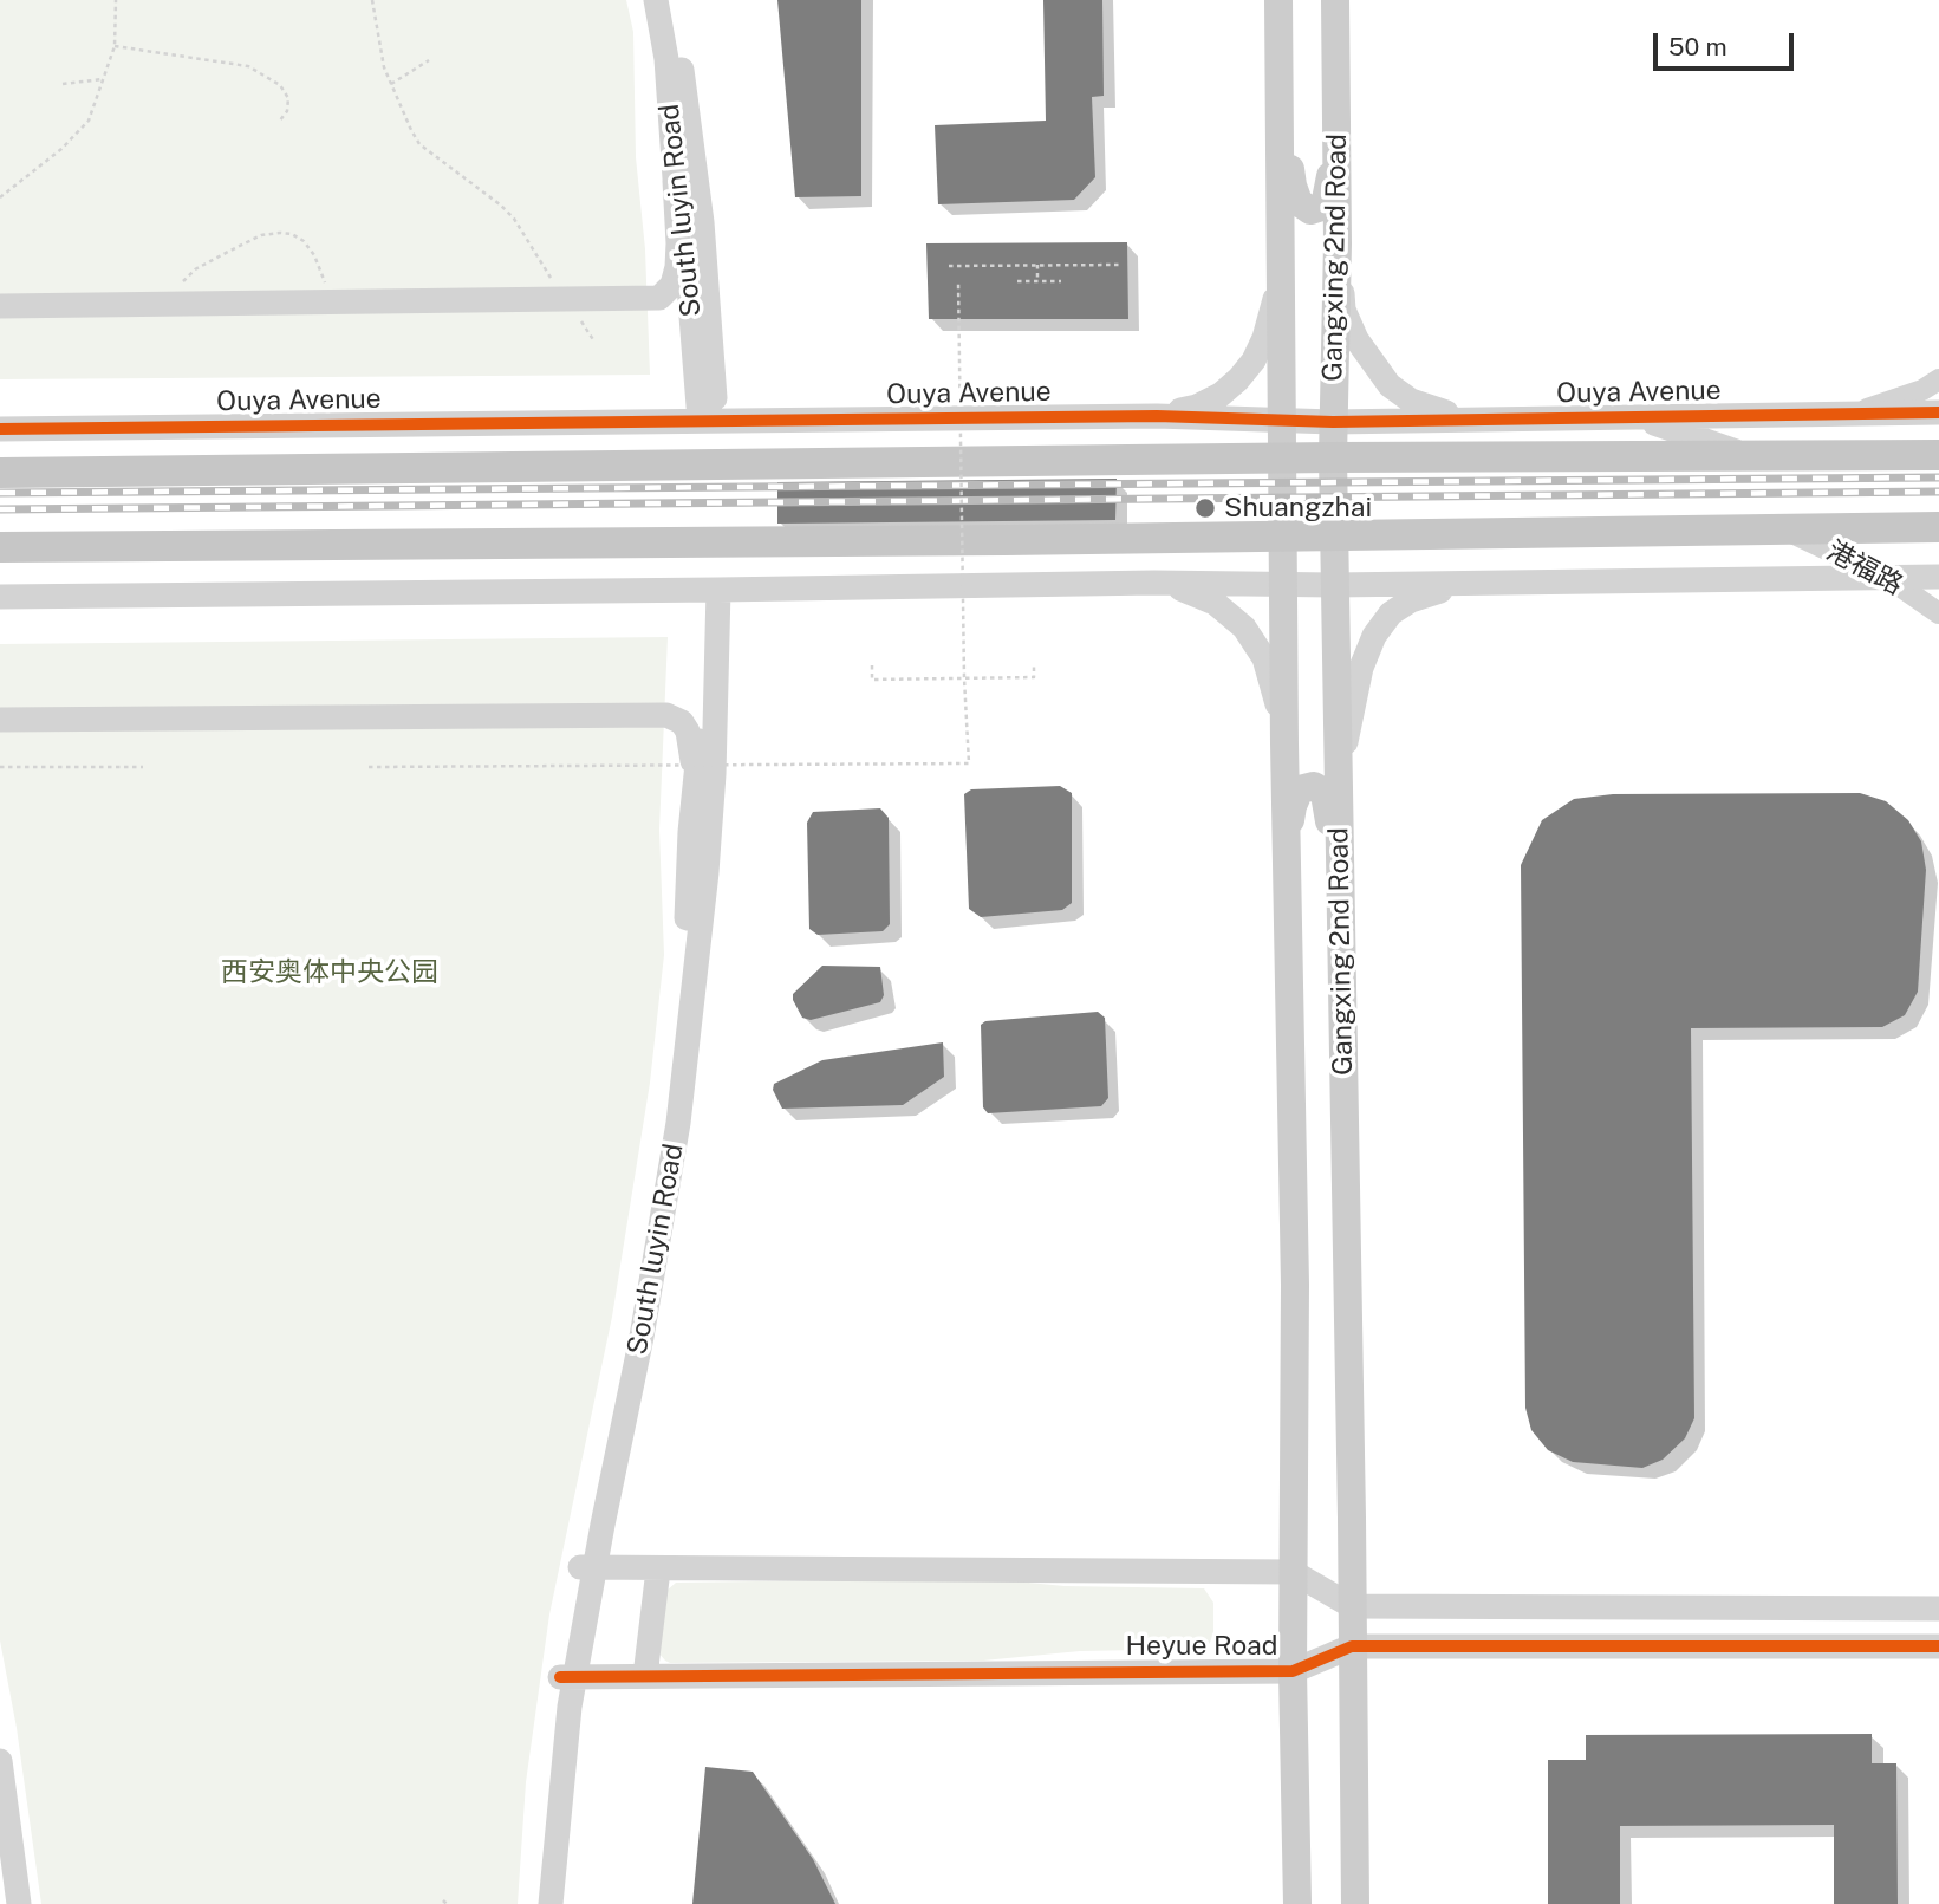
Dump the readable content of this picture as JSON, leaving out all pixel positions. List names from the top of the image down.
{
  "streets": {
    "main road": ["Gangxing 2nd Road"],
    "street": [
      "South luyin Road",
      "Ouya Avenue",
      "港福路",
      "Heyue Road"
    ]
  },
  "crossings": [
    ["South luyin Road", "Ouya Avenue"],
    ["South luyin Road", "Heyue Road"],
    ["Gangxing 2nd Road", "Ouya Avenue"],
    ["Gangxing 2nd Road", "Heyue Road"]
  ],
  "parks": ["西安奥体中央公园"],
  "places": ["Shuangzhai"],
  "scale_bar": "50 m"
}
